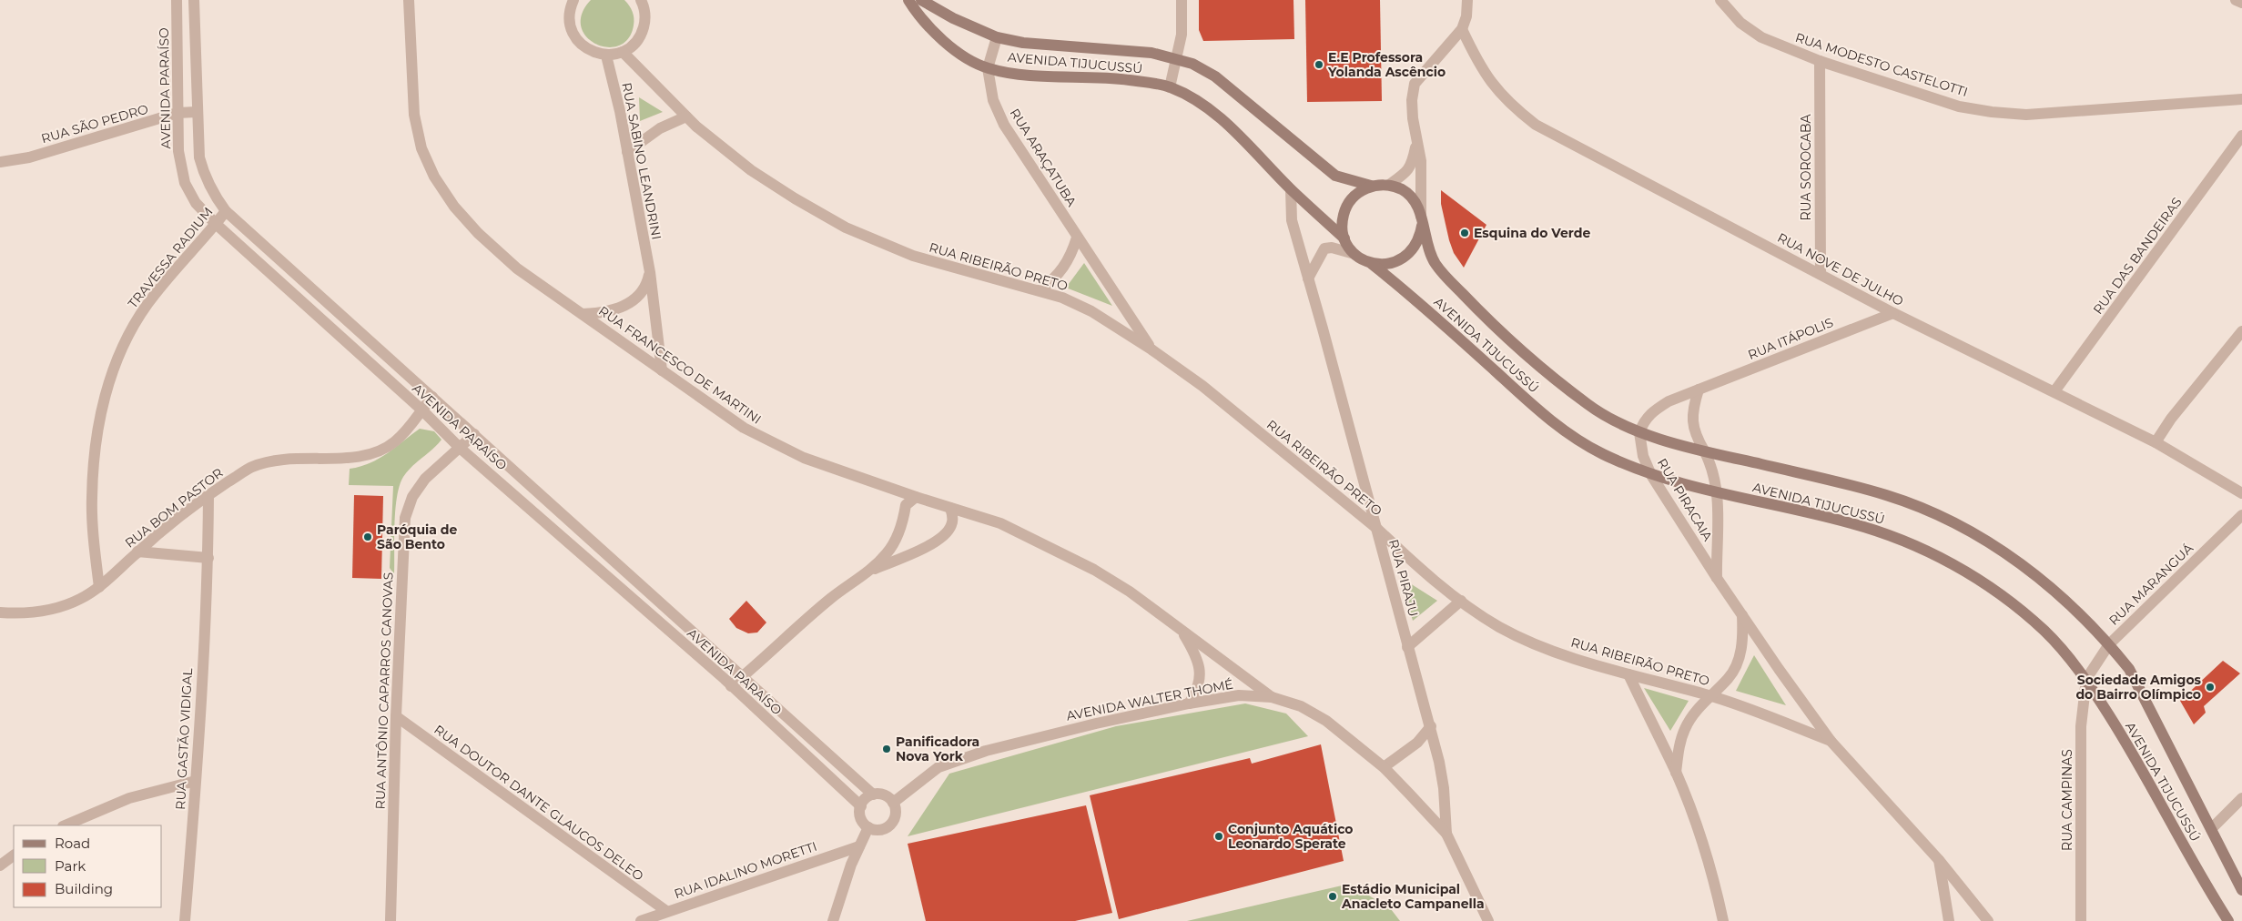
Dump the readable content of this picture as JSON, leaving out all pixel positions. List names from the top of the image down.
{
  "streets": {
    "main road": ["AVENIDA TIJUCUSSÚ"],
    "street": [
      "RUA MODESTO CASTELOTTI",
      "AVENIDA PARAÍSO",
      "RUA SÃO PEDRO",
      "RUA ARAÇATUBA",
      "RUA SABINO LEANDRINI",
      "RUA SOROCABA",
      "RUA DAS BANDEIRAS",
      "TRAVESSA RADIUM",
      "RUA RIBEIRÃO PRETO",
      "RUA NOVE DE JULHO",
      "RUA ITÁPOLIS",
      "RUA FRANCESCO DE MARTINI",
      "RUA PIRACAIA",
      "RUA BOM PASTOR",
      "RUA PIRAJU",
      "RUA MARANGUÁ",
      "RUA ANTÔNIO CAPARROS CANOVAS",
      "AVENIDA WALTER THOMÉ",
      "RUA GASTÃO VIDIGAL",
      "RUA CAMPINAS",
      "RUA DOUTOR DANTE GLAUCOS DELEO",
      "RUA IDALINO MORETTI"
    ]
  },
  "crossings": [
    ["AVENIDA TIJUCUSSÚ", "RUA ARAÇATUBA"],
    ["AVENIDA TIJUCUSSÚ", "RUA ITÁPOLIS"],
    ["AVENIDA TIJUCUSSÚ", "RUA PIRACAIA"],
    ["AVENIDA TIJUCUSSÚ", "RUA PIRAJU"],
    ["AVENIDA TIJUCUSSÚ", "RUA MARANGUÁ"],
    ["AVENIDA TIJUCUSSÚ", "RUA CAMPINAS"],
    ["RUA MODESTO CASTELOTTI", "RUA SOROCABA"],
    ["AVENIDA PARAÍSO", "RUA SÃO PEDRO"],
    ["AVENIDA PARAÍSO", "TRAVESSA RADIUM"],
    ["AVENIDA PARAÍSO", "RUA BOM PASTOR"],
    ["AVENIDA PARAÍSO", "RUA ANTÔNIO CAPARROS CANOVAS"],
    ["AVENIDA PARAÍSO", "AVENIDA WALTER THOMÉ"],
    ["RUA ARAÇATUBA", "RUA RIBEIRÃO PRETO"],
    ["RUA SABINO LEANDRINI", "RUA FRANCESCO DE MARTINI"],
    ["RUA SOROCABA", "RUA NOVE DE JULHO"],
    ["RUA DAS BANDEIRAS", "RUA NOVE DE JULHO"],
    ["TRAVESSA RADIUM", "RUA BOM PASTOR"],
    ["RUA RIBEIRÃO PRETO", "RUA PIRACAIA"],
    ["RUA RIBEIRÃO PRETO", "RUA PIRAJU"],
    ["RUA NOVE DE JULHO", "RUA ITÁPOLIS"],
    ["RUA ITÁPOLIS", "RUA PIRACAIA"],
    ["RUA FRANCESCO DE MARTINI", "AVENIDA WALTER THOMÉ"],
    ["RUA BOM PASTOR", "RUA GASTÃO VIDIGAL"],
    ["RUA PIRAJU", "AVENIDA WALTER THOMÉ"],
    ["RUA MARANGUÁ", "RUA CAMPINAS"],
    ["RUA ANTÔNIO CAPARROS CANOVAS", "RUA DOUTOR DANTE GLAUCOS DELEO"],
    ["RUA DOUTOR DANTE GLAUCOS DELEO", "RUA IDALINO MORETTI"]
  ],
  "places": [
    "E.E Professora Yolanda Ascêncio",
    "Esquina do Verde",
    "Paróquia de São Bento",
    "Sociedade Amigos do Bairro Olímpico",
    "Panificadora Nova York",
    "Conjunto Aquático Leonardo Sperate",
    "Estádio Municipal Anacleto Campanella"
  ],
  "legend": ["Road", "Park", "Building"]
}
